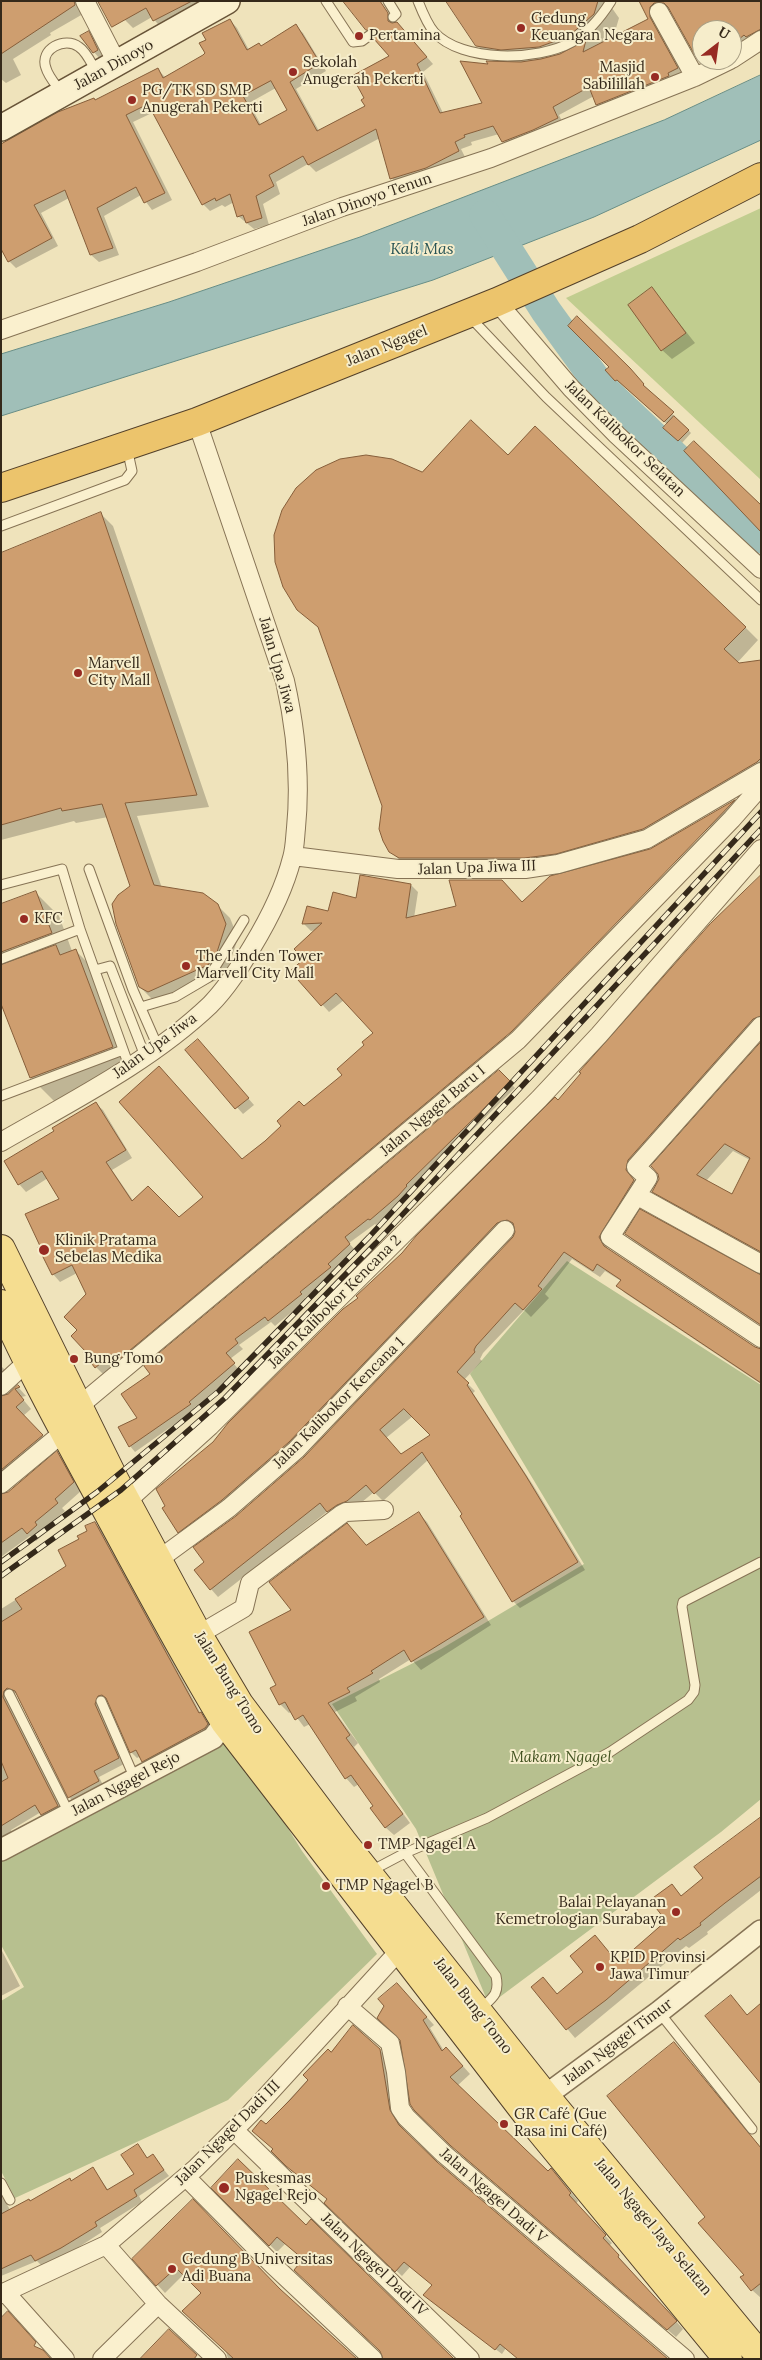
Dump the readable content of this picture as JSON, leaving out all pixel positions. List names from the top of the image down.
{
  "streets": {
    "highway": ["Jalan Ngagel"],
    "main road": ["Jalan Dinoyo", "Jalan Bung Tomo", "Jalan Ngagel Jaya Selatan"],
    "street": [
      "Jalan Dinoyo Tenun",
      "Jalan Kalibokor Selatan",
      "Jalan Upa Jiwa",
      "Jalan Upa Jiwa III",
      "Jalan Ngagel Baru I",
      "Jalan Kalibokor Kencana 2",
      "Jalan Kalibokor Kencana 1",
      "Jalan Ngagel Rejo",
      "Jalan Ngagel Timur",
      "Jalan Ngagel Dadi III",
      "Jalan Ngagel Dadi V",
      "Jalan Ngagel Dadi IV"
    ]
  },
  "crossings": [
    ["Jalan Ngagel", "Jalan Kalibokor Selatan"],
    ["Jalan Ngagel", "Jalan Upa Jiwa"],
    ["Jalan Upa Jiwa", "Jalan Upa Jiwa III"],
    ["Jalan Ngagel Baru I", "Jalan Bung Tomo"],
    ["Jalan Kalibokor Kencana 2", "Jalan Bung Tomo"],
    ["Jalan Kalibokor Kencana 1", "Jalan Bung Tomo"],
    ["Jalan Bung Tomo", "Jalan Ngagel Rejo"],
    ["Jalan Bung Tomo", "Jalan Ngagel Timur"],
    ["Jalan Bung Tomo", "Jalan Ngagel Dadi III"],
    ["Jalan Bung Tomo", "Jalan Ngagel Jaya Selatan"],
    ["Jalan Ngagel Timur", "Jalan Ngagel Jaya Selatan"],
    ["Jalan Ngagel Dadi III", "Jalan Ngagel Dadi V"],
    ["Jalan Ngagel Dadi III", "Jalan Ngagel Dadi IV"]
  ],
  "water": ["Kali Mas"],
  "parks": ["Makam Ngagel"],
  "places": [
    "Gedung Keuangan Negara",
    "Pertamina",
    "Sekolah Anugerah Pekerti",
    "Masjid Sabilillah",
    "PG/TK SD SMP Anugerah Pekerti",
    "Marvell City Mall",
    "KFC",
    "The Linden Tower Marvell City Mall",
    "Klinik Pratama Sebelas Medika",
    "Bung Tomo",
    "TMP Ngagel A",
    "TMP Ngagel B",
    "Balai Pelayanan Kemetrologian Surabaya",
    "KPID Provinsi Jawa Timur",
    "GR Café (Gue Rasa ini Café)",
    "Puskesmas Ngagel Rejo",
    "Gedung B Universitas Adi Buana"
  ],
  "north": "top right"
}
